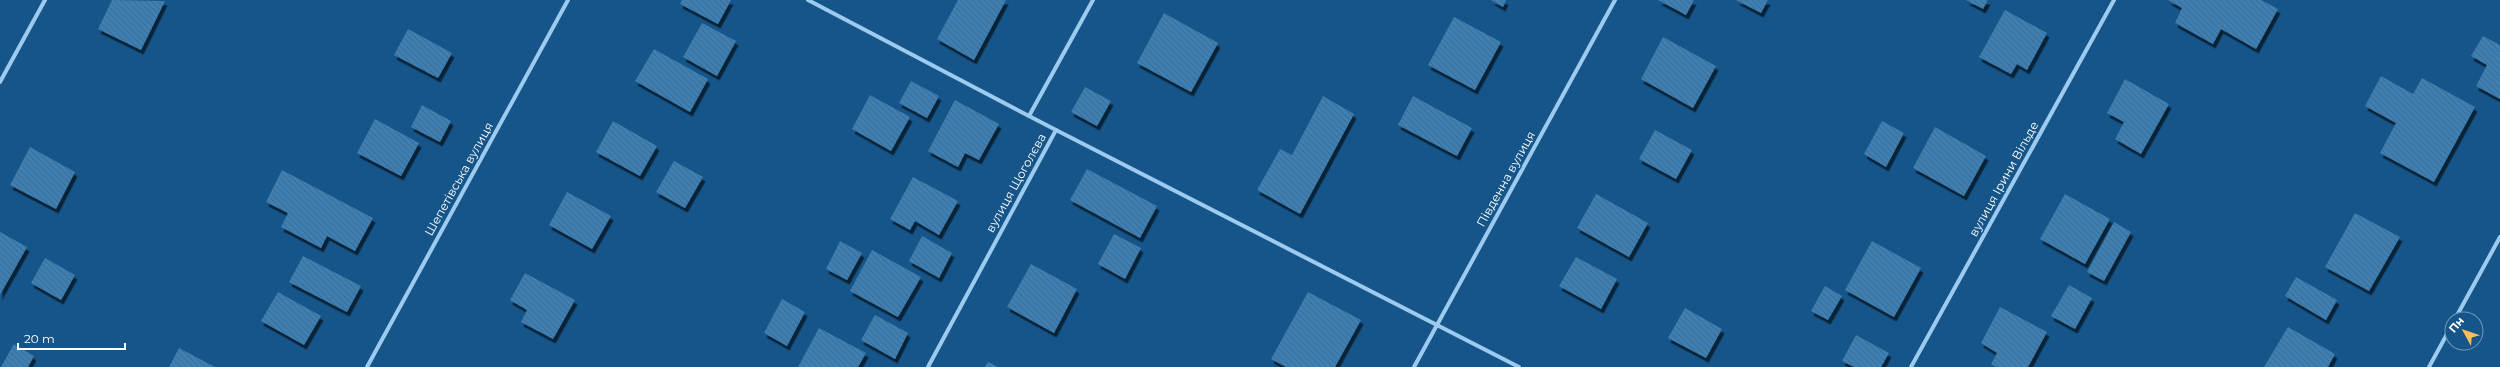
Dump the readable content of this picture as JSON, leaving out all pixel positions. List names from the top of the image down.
{
  "streets": {
    "street": [
      "Шепетівська вулиця",
      "Південна вулиця",
      "вулиця Ірини Вільде",
      "вулиця Щоголєва"
    ]
  },
  "scale_bar": "20 m",
  "north": "top left"
}
